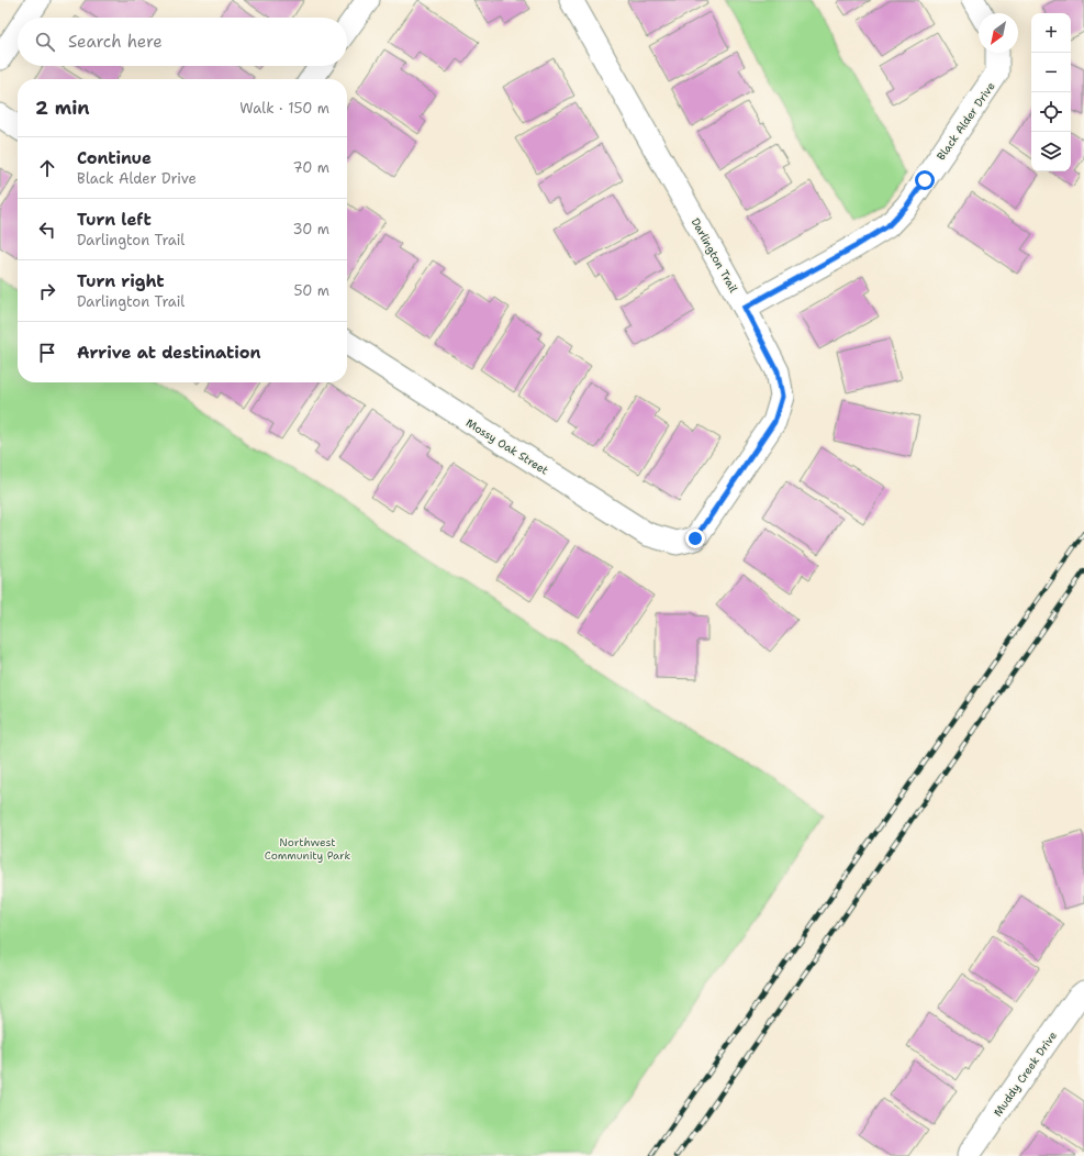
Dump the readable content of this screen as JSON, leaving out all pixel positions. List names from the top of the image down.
{
  "streets": {
    "street": [
      "Black Alder Drive",
      "Darlington Trail",
      "Mossy Oak Street",
      "Muddy Creek Drive"
    ]
  },
  "crossings": [
    ["Black Alder Drive", "Darlington Trail"],
    ["Darlington Trail", "Mossy Oak Street"]
  ],
  "parks": ["Northwest Community Park"],
  "north": "bottom left",
  "page": {
    "map_buttons": ["+", "−"],
    "search": "Search here",
    "heading": ["2 min", "Walk · 150 m"],
    "list": [
      ["Continue", "Black Alder Drive", "70 m"],
      ["Turn left", "Darlington Trail", "30 m"],
      ["Turn right", "Darlington Trail", "50 m"],
      "Arrive at destination"
    ]
  }
}
